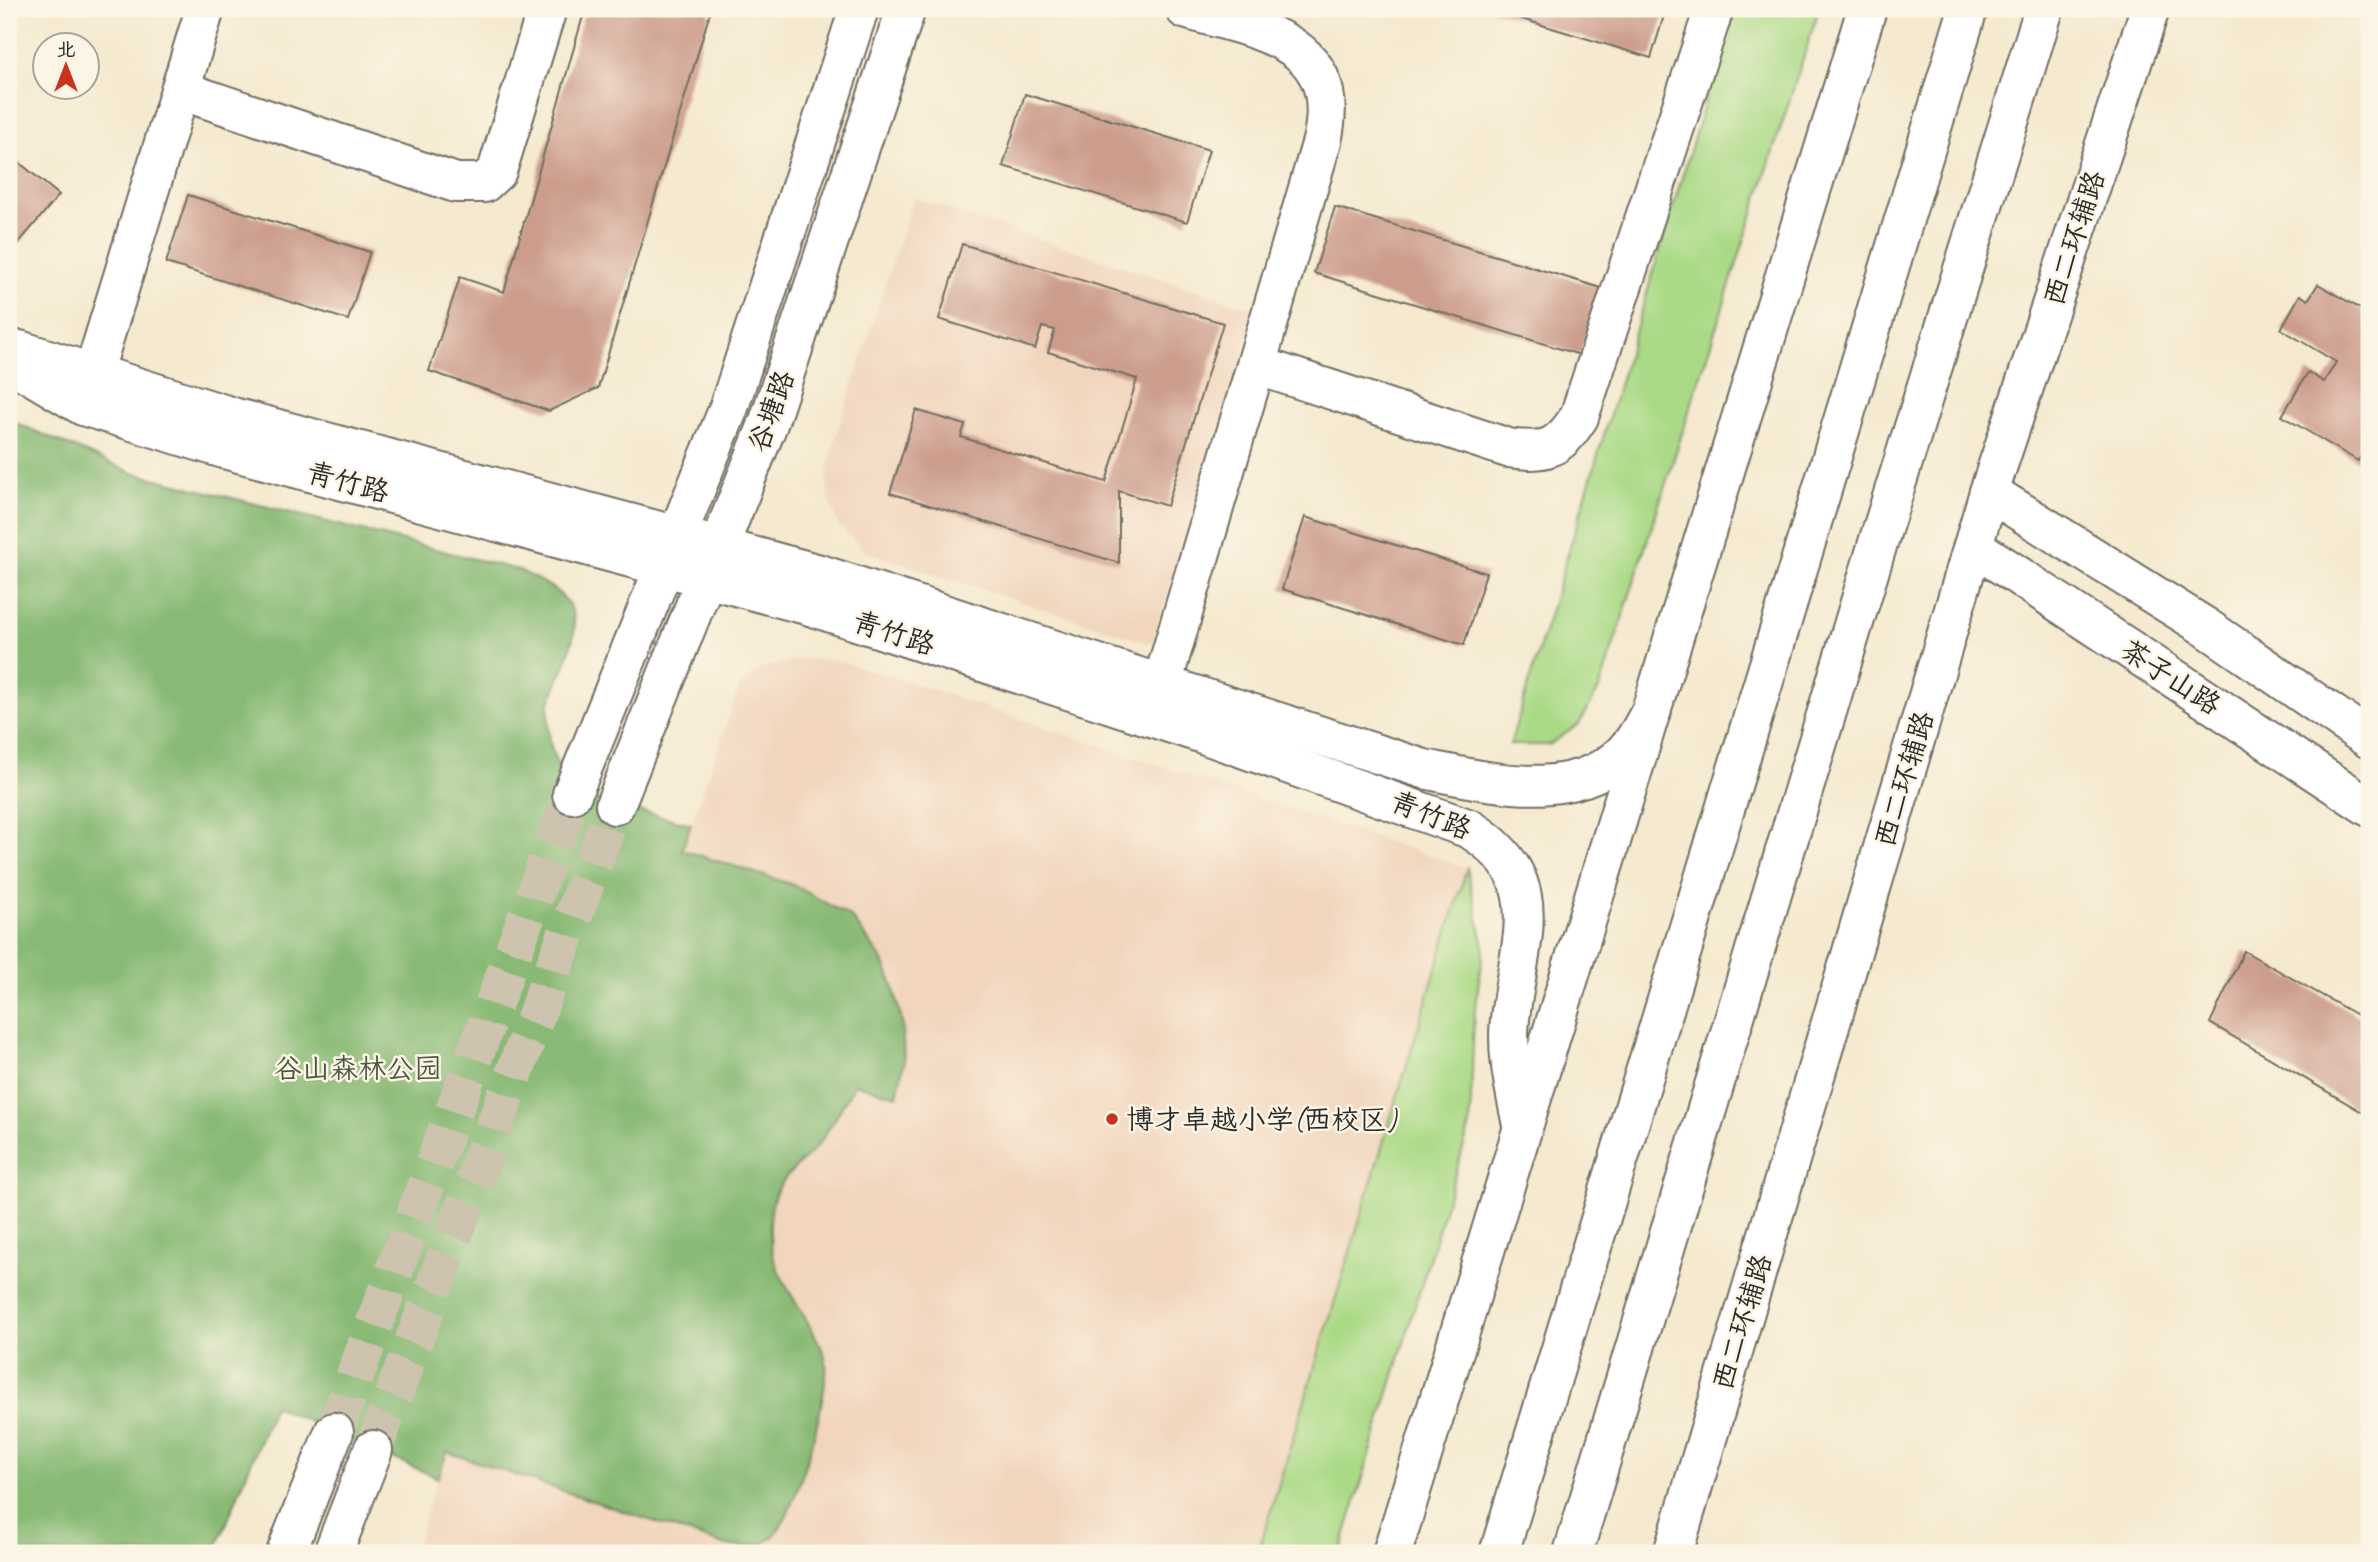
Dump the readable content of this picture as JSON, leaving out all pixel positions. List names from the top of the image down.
{
  "streets": {
    "main road": [
      "西二环辅路",
      "谷塘路",
      "青竹路",
      "茶子山路"
    ]
  },
  "crossings": [
    ["西二环辅路", "茶子山路"],
    ["谷塘路", "青竹路"]
  ],
  "parks": ["谷山森林公园"],
  "places": ["博才卓越小学(西校区)"],
  "north": "top"
}
